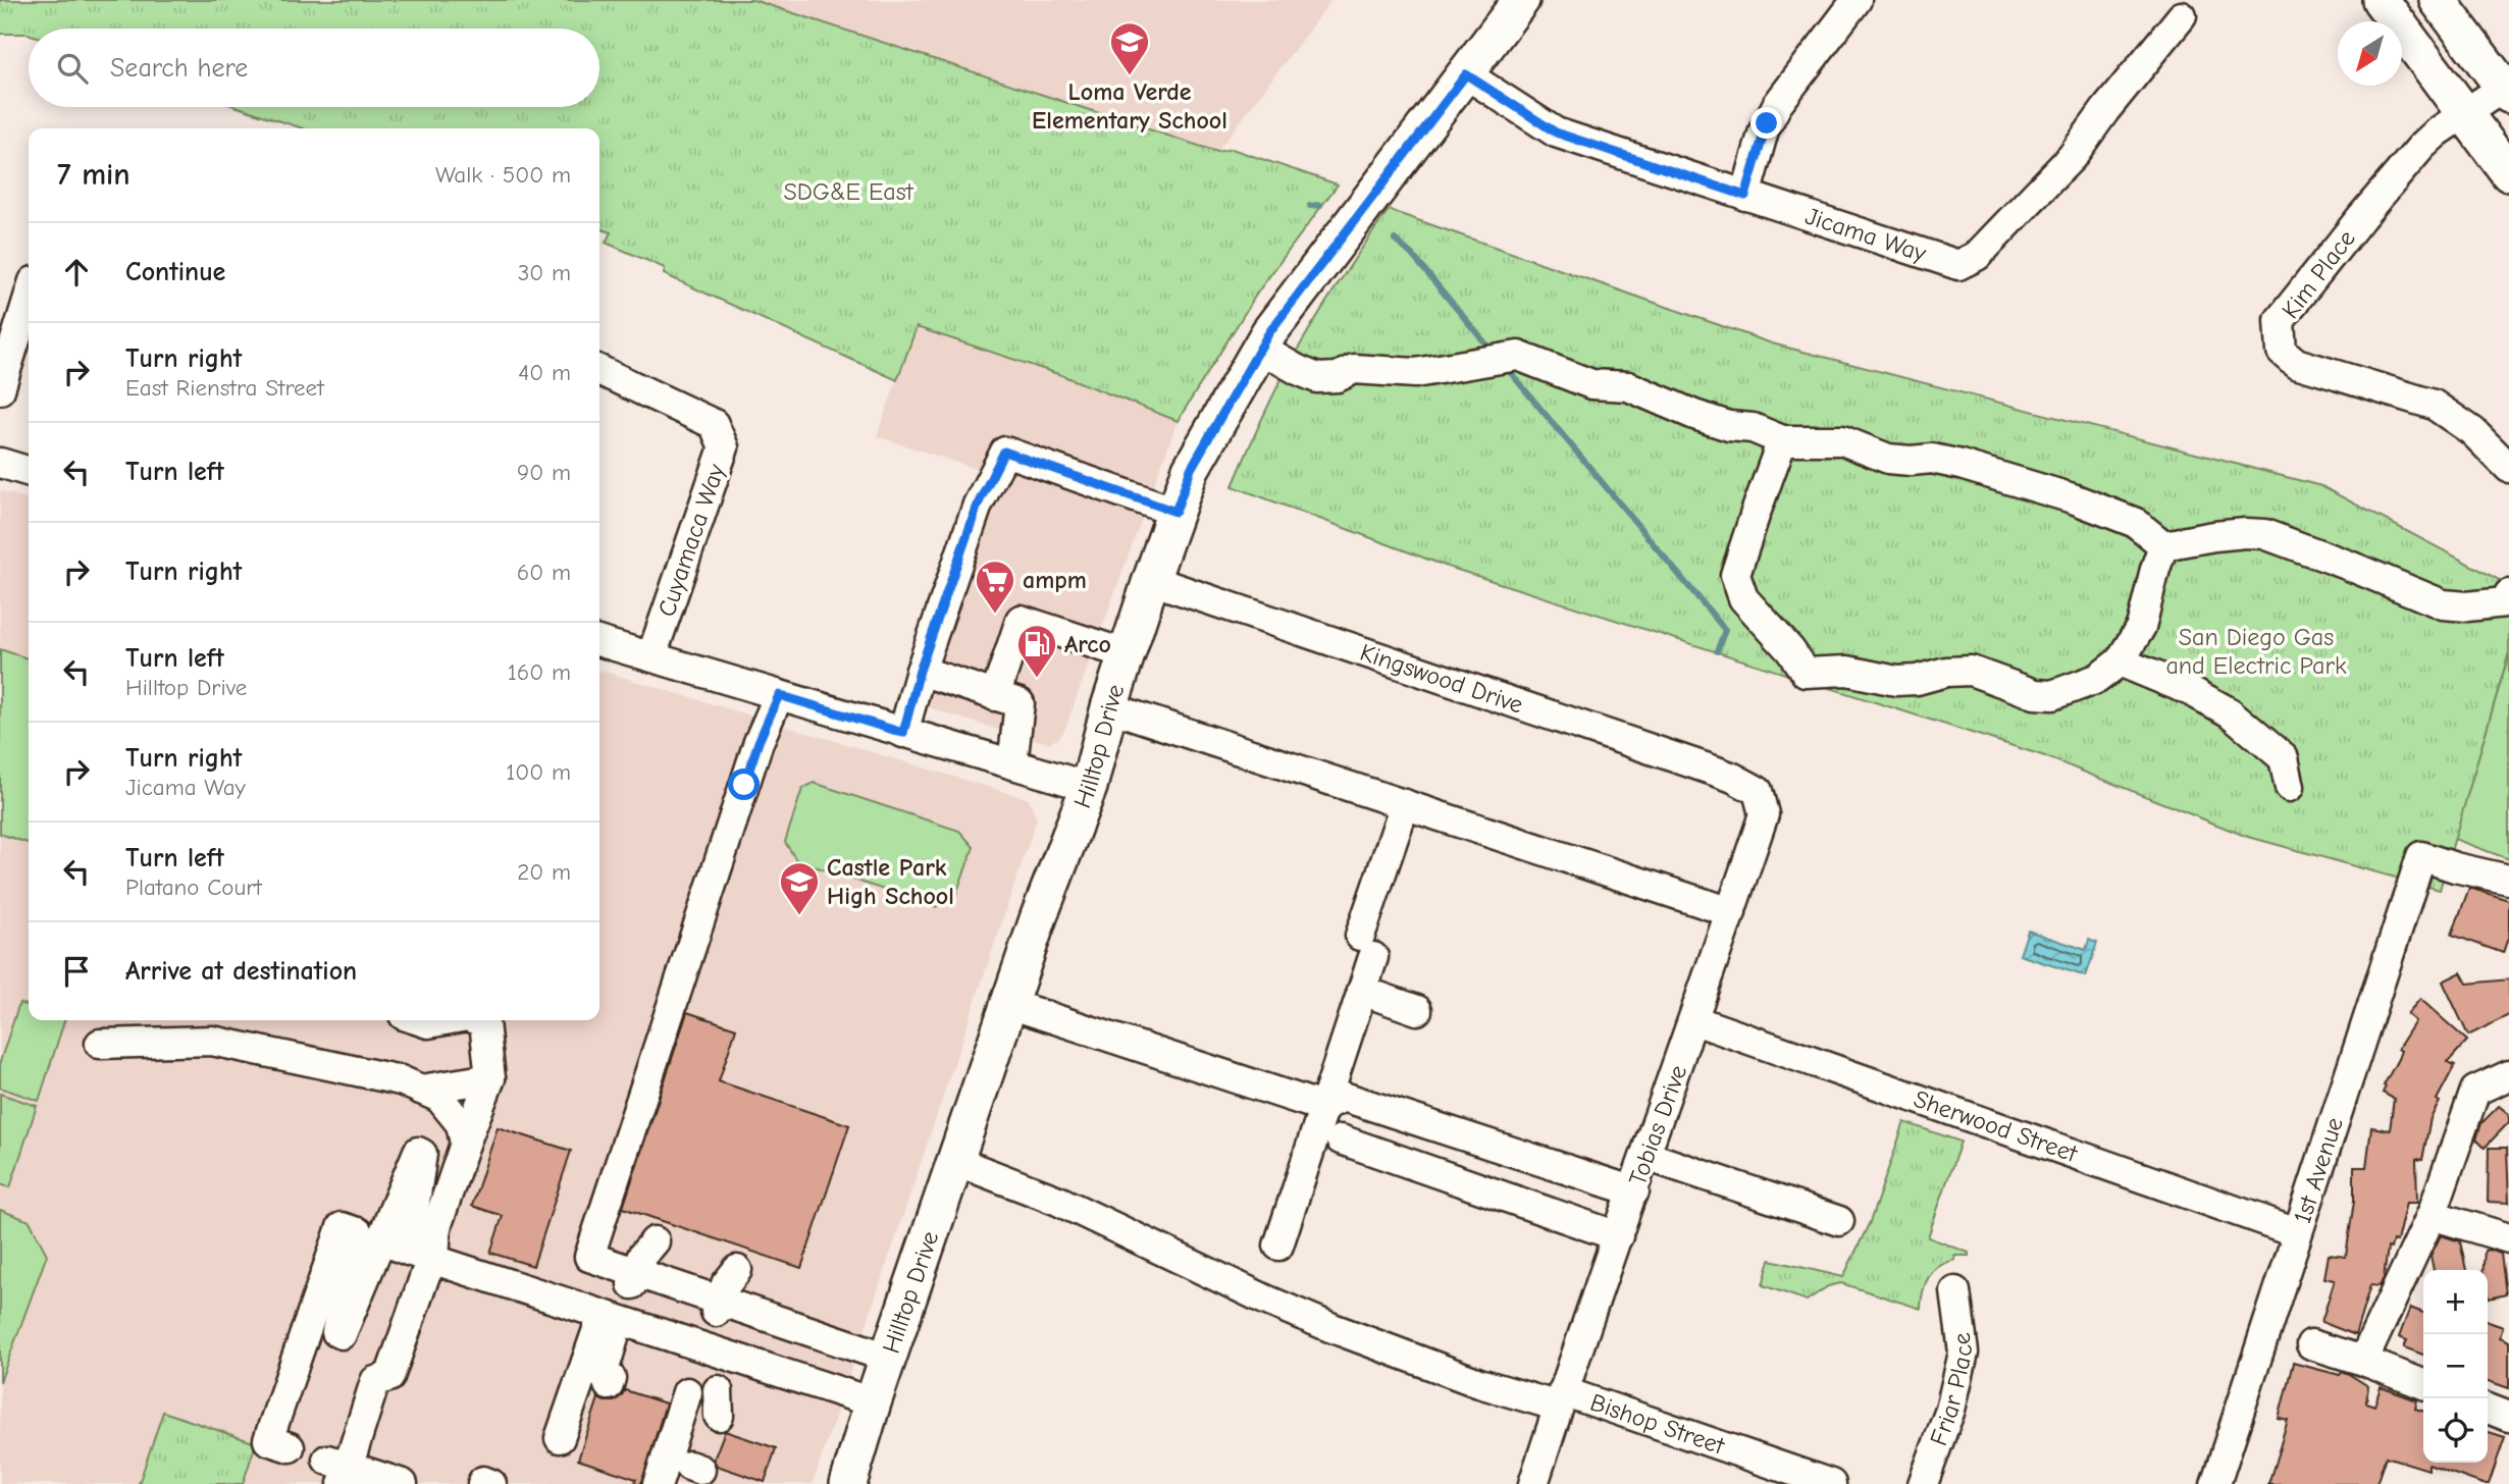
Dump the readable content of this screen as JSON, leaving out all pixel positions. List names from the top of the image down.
{
  "streets": {
    "main road": ["Hilltop Drive"],
    "street": [
      "Jicama Way",
      "Kim Place",
      "Cuyamaca Way",
      "Kingswood Drive",
      "Tobias Drive",
      "Sherwood Street",
      "1st Avenue",
      "Friar Place",
      "Bishop Street"
    ]
  },
  "crossings": [
    ["Jicama Way", "Hilltop Drive"],
    ["Kingswood Drive", "Hilltop Drive"],
    ["Kingswood Drive", "Tobias Drive"],
    ["Hilltop Drive", "Bishop Street"],
    ["Tobias Drive", "Sherwood Street"],
    ["Tobias Drive", "Bishop Street"],
    ["Sherwood Street", "1st Avenue"]
  ],
  "parks": ["SDG&E East", "San Diego Gas and Electric Park"],
  "places": {
    "school or university": ["Loma Verde Elementary School", "Castle Park High School"],
    "supermarket": ["ampm"],
    "fuel station": ["Arco"]
  },
  "north": "bottom left",
  "page": {
    "search": "Search here",
    "heading": ["7 min", "Walk · 500 m"],
    "list": [
      ["Continue", "30 m"],
      ["Turn right", "East Rienstra Street", "40 m"],
      ["Turn left", "90 m"],
      ["Turn right", "60 m"],
      ["Turn left", "Hilltop Drive", "160 m"],
      ["Turn right", "Jicama Way", "100 m"],
      ["Turn left", "Platano Court", "20 m"],
      "Arrive at destination"
    ],
    "map_buttons": ["+", "−"]
  }
}
